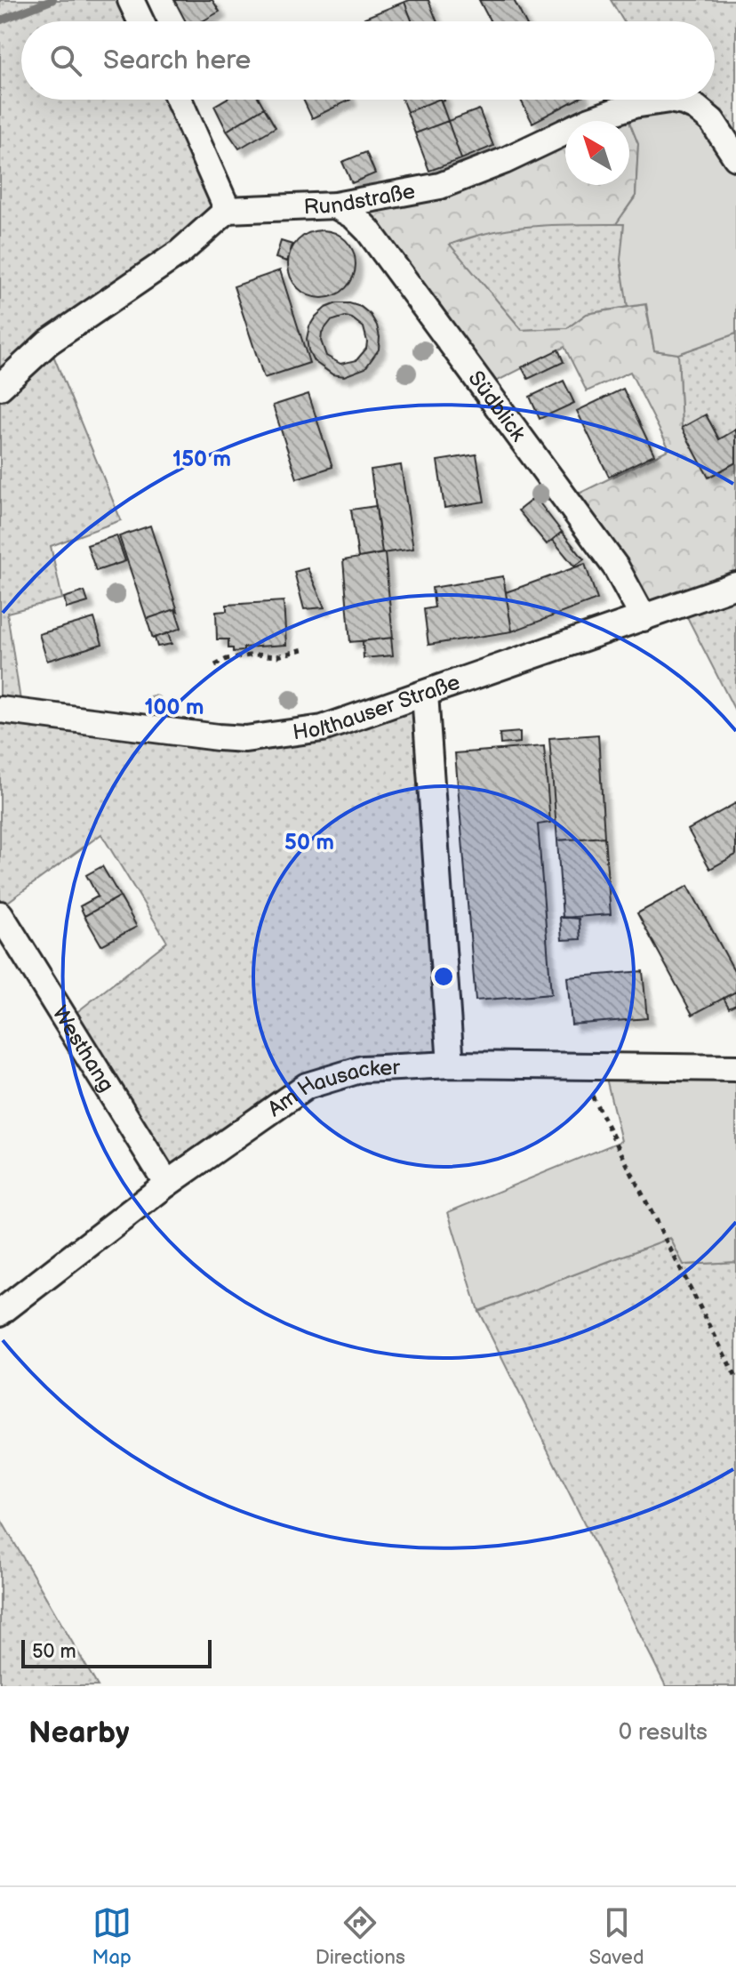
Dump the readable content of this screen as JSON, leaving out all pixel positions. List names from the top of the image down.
{
  "streets": {
    "street": [
      "Rundstraße",
      "Südblick",
      "Holthauser Straße",
      "Westhang",
      "Am Hausacker"
    ]
  },
  "crossings": [
    ["Rundstraße", "Südblick"],
    ["Südblick", "Holthauser Straße"],
    ["Westhang", "Am Hausacker"]
  ],
  "scale_bar": "50 m",
  "north": "top left",
  "page": {
    "search": "Search here",
    "scale": "50 m",
    "heading": ["Nearby", "0 results"],
    "nav": ["Map", "Directions", "Saved"]
  },
  "rings": ["150 m", "100 m", "50 m"]
}
